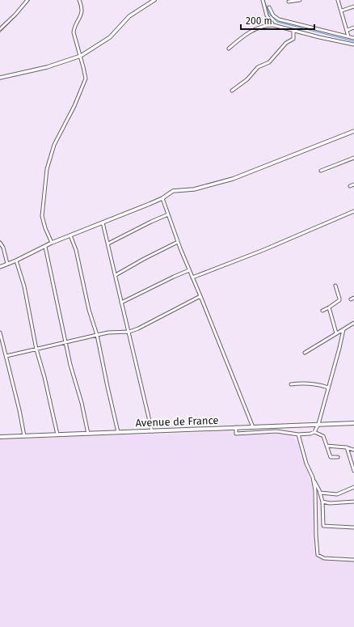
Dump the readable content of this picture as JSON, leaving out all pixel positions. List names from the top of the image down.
{
  "streets": {
    "main road": ["Avenue de France"]
  },
  "scale_bar": "200 m"
}
